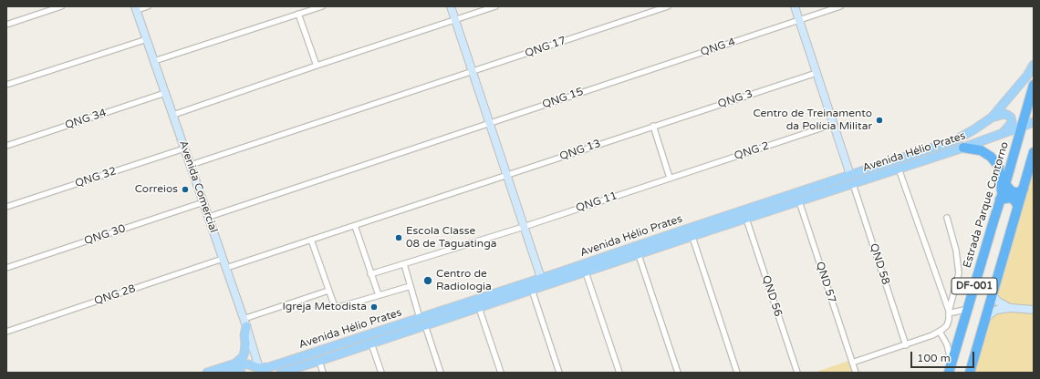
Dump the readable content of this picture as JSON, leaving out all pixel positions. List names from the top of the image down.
{
  "streets": {
    "highway": ["Estrada Parque Contorno", "DF-001"],
    "main road": ["Avenida Hélio Prates"],
    "street": [
      "QNG 17",
      "QNG 4",
      "QNG 15",
      "QNG 3",
      "QNG 34",
      "QNG 13",
      "QNG 2",
      "QNG 32",
      "Avenida Comercial",
      "QNG 11",
      "QNG 30",
      "QND 58",
      "QND 57",
      "QNG 28",
      "QND 56"
    ]
  },
  "crossings": [
    ["QNG 17", "Avenida Comercial"],
    ["QNG 4", "QNG 15"],
    ["QNG 15", "Avenida Comercial"],
    ["QNG 3", "QNG 13"],
    ["QNG 34", "Avenida Comercial"],
    ["QNG 13", "Avenida Comercial"],
    ["QNG 2", "QNG 11"],
    ["Avenida Hélio Prates", "Avenida Comercial"],
    ["Avenida Hélio Prates", "Estrada Parque Contorno"],
    ["Avenida Hélio Prates", "QND 58"],
    ["Avenida Hélio Prates", "QND 57"],
    ["Avenida Hélio Prates", "QND 56"],
    ["QNG 32", "Avenida Comercial"],
    ["Avenida Comercial", "QNG 30"],
    ["Avenida Comercial", "QNG 28"]
  ],
  "places": [
    "Centro de Treinamento da Polícia Militar",
    "Correios",
    "Escola Classe 08 de Taguatinga",
    "Centro de Radiologia",
    "Igreja Metodista"
  ],
  "scale_bar": "100 m"
}
